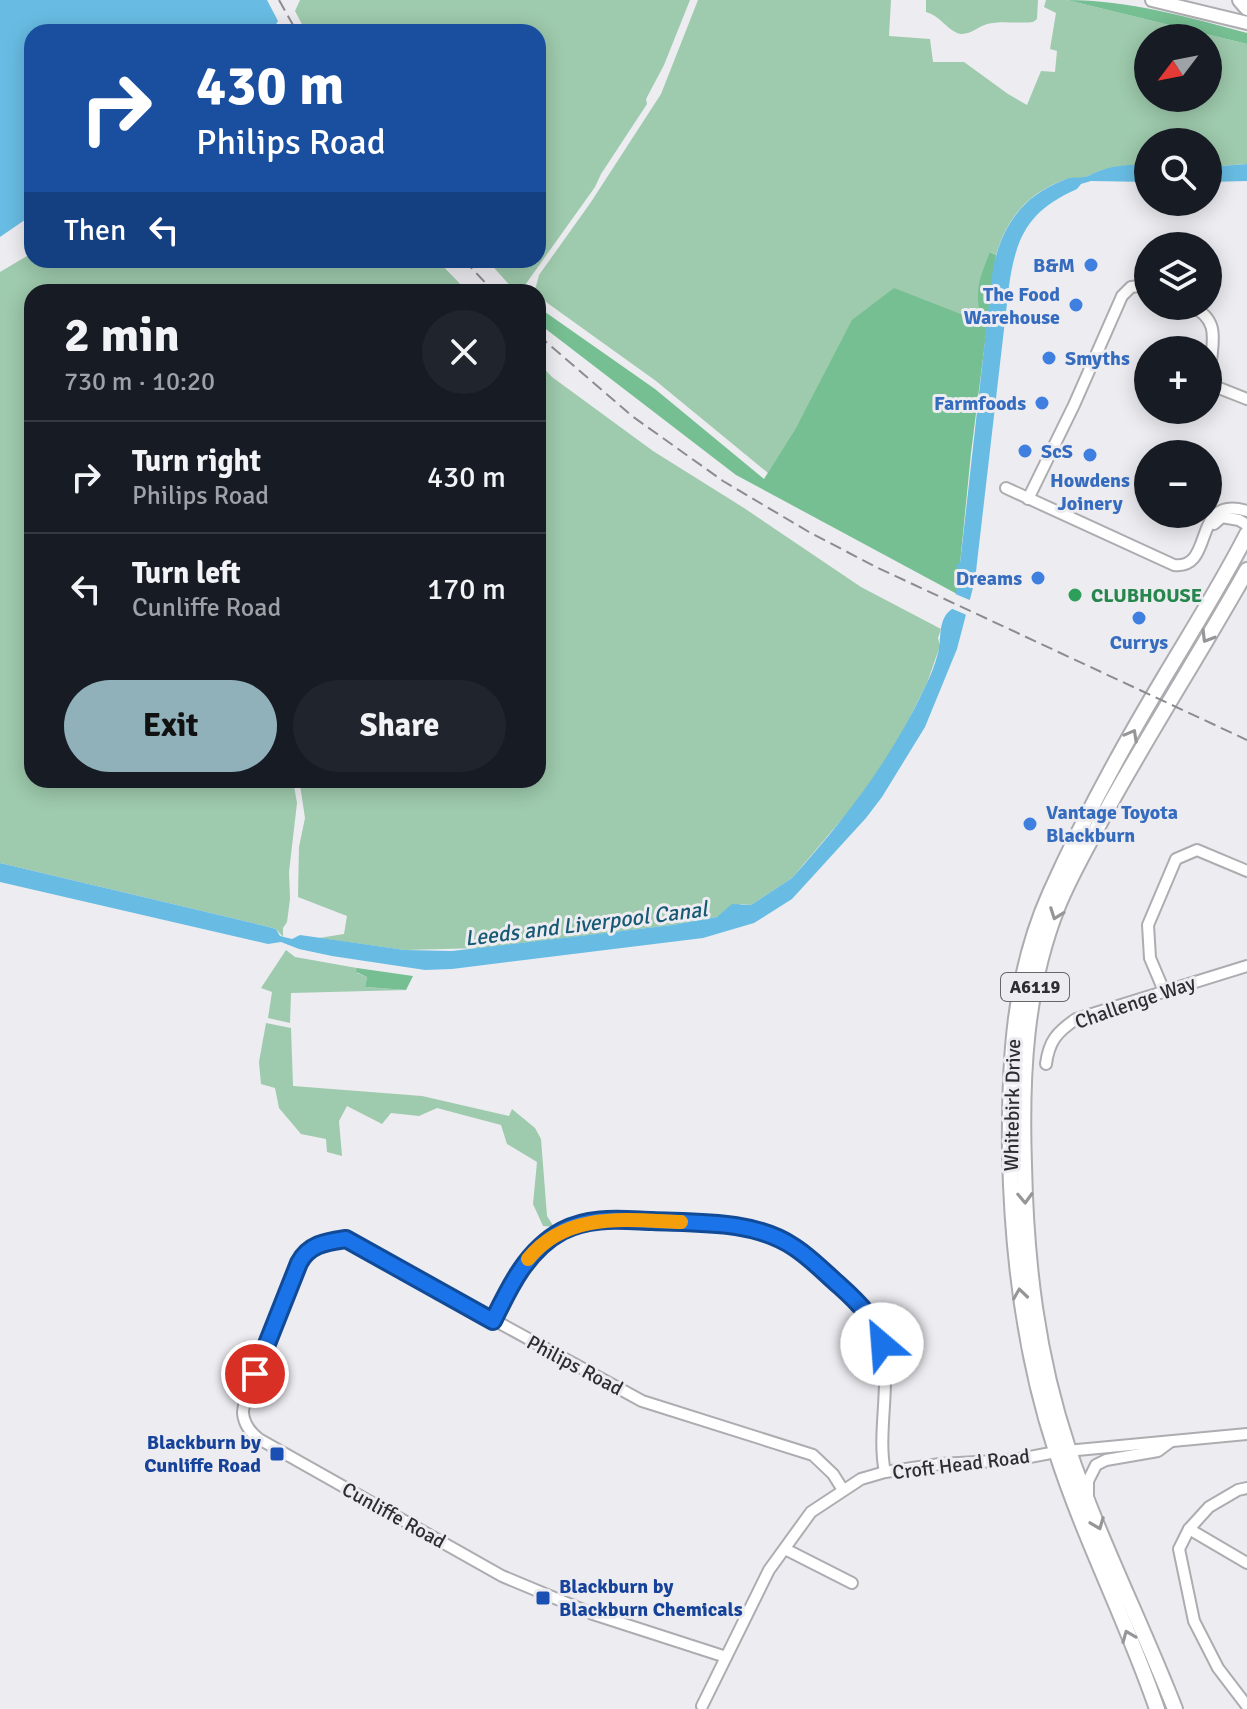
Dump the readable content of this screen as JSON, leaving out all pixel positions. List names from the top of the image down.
{
  "streets": {
    "highway": ["A6119", "Whitebirk Drive"],
    "street": [
      "Challenge Way",
      "Philips Road",
      "Croft Head Road",
      "Cunliffe Road"
    ]
  },
  "crossings": [
    ["Whitebirk Drive", "Croft Head Road"],
    ["Philips Road", "Croft Head Road"],
    ["Philips Road", "Cunliffe Road"],
    ["Croft Head Road", "Cunliffe Road"]
  ],
  "water": ["Leeds and Liverpool Canal"],
  "places": {
    "other": [
      "B&M",
      "The Food Warehouse",
      "Smyths",
      "Farmfoods",
      "ScS",
      "Howdens Joinery",
      "Dreams",
      "CLUBHOUSE",
      "Currys",
      "Vantage Toyota Blackburn"
    ],
    "transit": ["Blackburn by Cunliffe Road", "Blackburn by Blackburn Chemicals"]
  },
  "north": "bottom left",
  "page": {
    "map_buttons": ["+", "−"],
    "turn": ["430 m", "Philips Road"],
    "then": "Then",
    "heading": ["2 min", "730 m · 10:20"],
    "list": [
      {
        "name": "Turn right",
        "note": "Philips Road",
        "value": "430 m"
      },
      {
        "name": "Turn left",
        "note": "Cunliffe Road",
        "value": "170 m"
      }
    ],
    "buttons": ["Exit", "Share"]
  }
}
